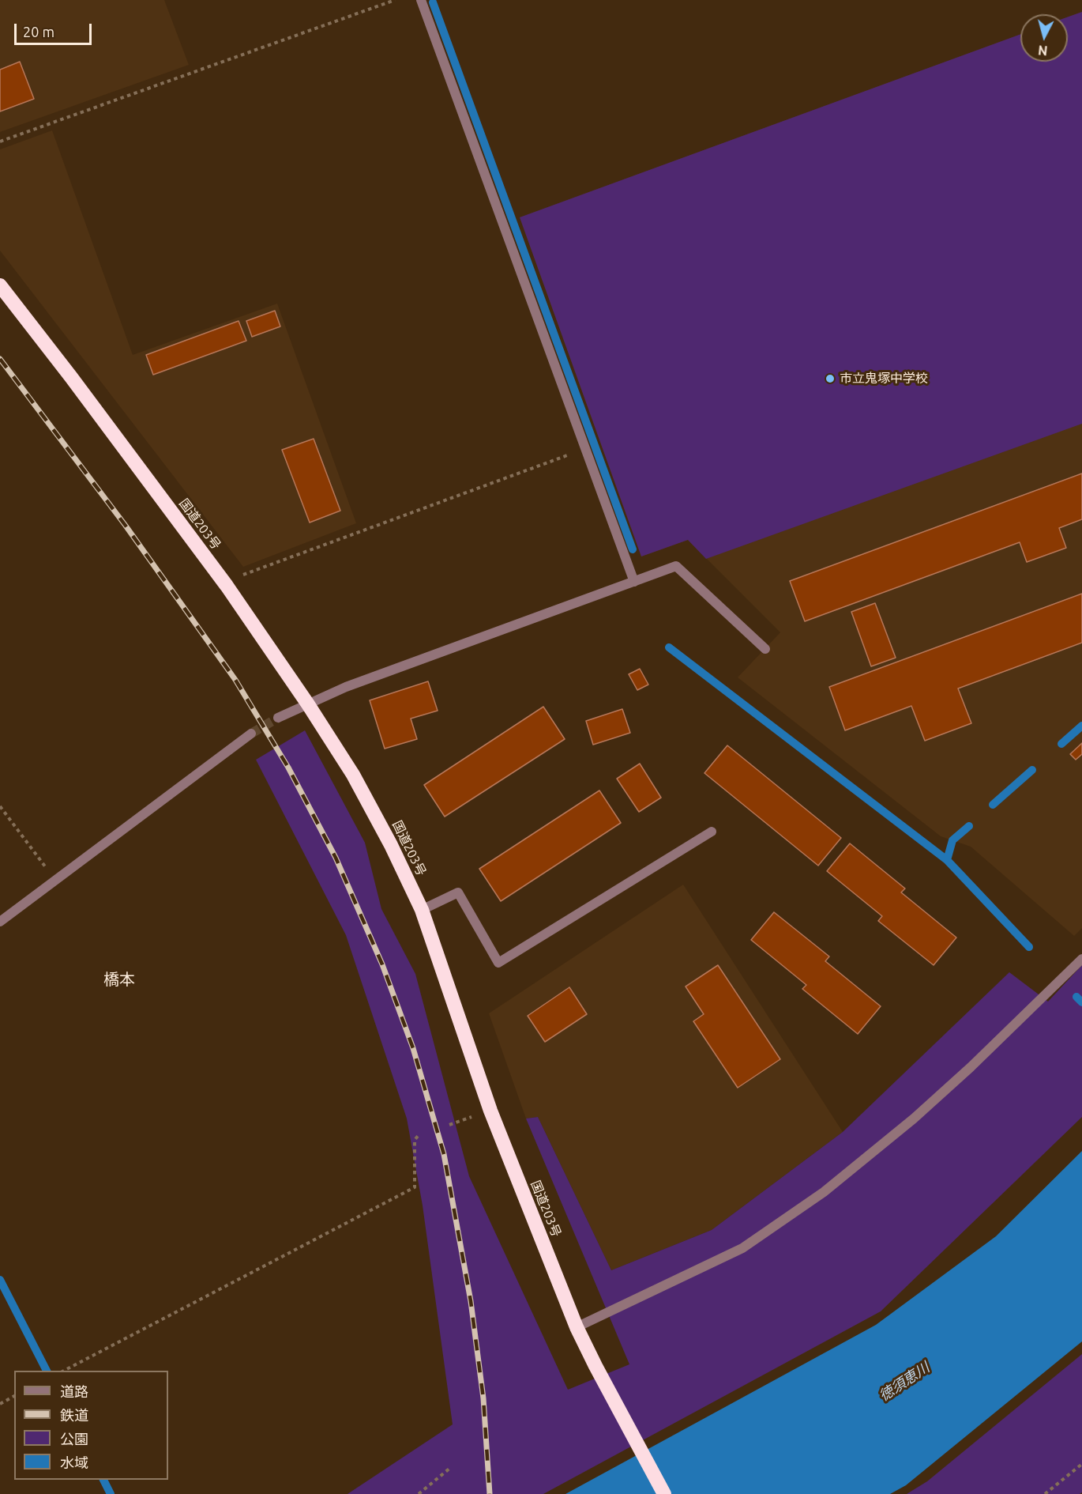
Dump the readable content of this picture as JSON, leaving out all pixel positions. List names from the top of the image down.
{
  "streets": {
    "highway": ["国道203号"]
  },
  "districts": ["橋本"],
  "water": ["徳須恵川"],
  "places": ["市立鬼塚中学校"],
  "legend": [
    "道路",
    "鉄道",
    "公園",
    "水域"
  ],
  "scale_bar": "20 m",
  "north": "bottom"
}
